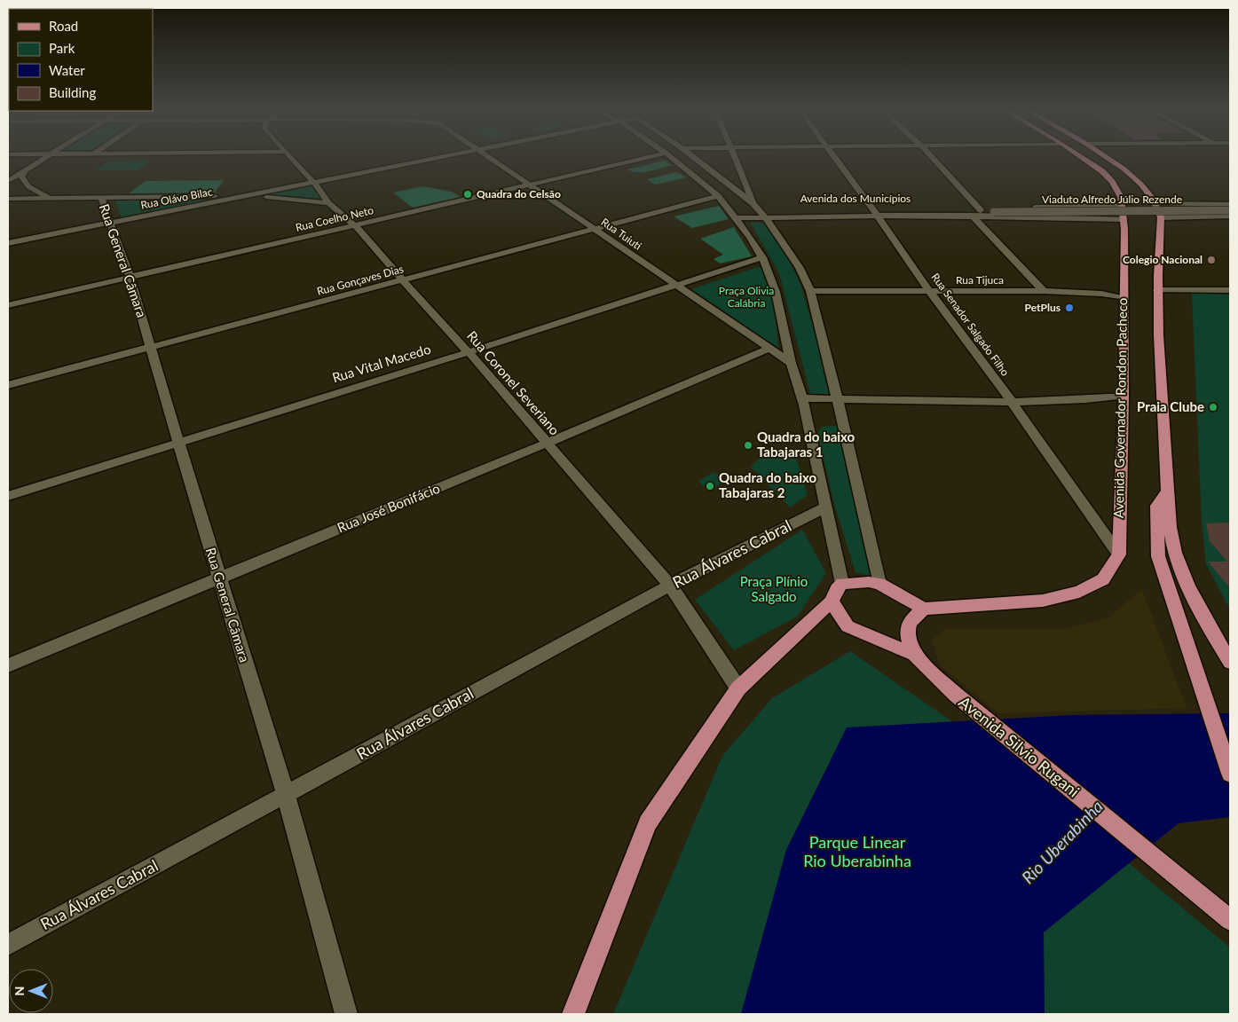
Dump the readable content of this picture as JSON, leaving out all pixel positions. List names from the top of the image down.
{
  "streets": {
    "main road": ["Avenida Governador Rondon Pacheco", "Avenida Silvio Rugani"],
    "street": [
      "Rua Olávo Bilac",
      "Avenida dos Municípios",
      "Viaduto Alfredo Júlio Rezende",
      "Rua Coelho Neto",
      "Rua Tuiuti",
      "Rua General Câmara",
      "Rua Gonçaves Dias",
      "Rua Tijuca",
      "Rua Senador Salgado Filho",
      "Rua Vital Macedo",
      "Rua Coronel Severiano",
      "Rua José Bonifácio",
      "Rua Álvares Cabral"
    ]
  },
  "crossings": [
    ["Rua Olávo Bilac", "Rua General Câmara"],
    ["Rua Olávo Bilac", "Rua Coronel Severiano"],
    ["Avenida dos Municípios", "Viaduto Alfredo Júlio Rezende"],
    ["Avenida dos Municípios", "Rua Senador Salgado Filho"],
    ["Avenida dos Municípios", "Avenida Governador Rondon Pacheco"],
    ["Rua Coelho Neto", "Rua Tuiuti"],
    ["Rua Coelho Neto", "Rua General Câmara"],
    ["Rua Coelho Neto", "Rua Coronel Severiano"],
    ["Rua Tuiuti", "Rua Gonçaves Dias"],
    ["Rua Tuiuti", "Rua Vital Macedo"],
    ["Rua Tuiuti", "Rua José Bonifácio"],
    ["Rua General Câmara", "Rua Gonçaves Dias"],
    ["Rua General Câmara", "Rua Vital Macedo"],
    ["Rua General Câmara", "Rua José Bonifácio"],
    ["Rua General Câmara", "Rua Álvares Cabral"],
    ["Rua Gonçaves Dias", "Rua Coronel Severiano"],
    ["Rua Tijuca", "Rua Senador Salgado Filho"],
    ["Rua Tijuca", "Avenida Governador Rondon Pacheco"],
    ["Rua Senador Salgado Filho", "Avenida Governador Rondon Pacheco"],
    ["Rua Vital Macedo", "Rua Coronel Severiano"],
    ["Rua Coronel Severiano", "Rua José Bonifácio"],
    ["Rua Coronel Severiano", "Rua Álvares Cabral"]
  ],
  "water": ["Rio Uberabinha"],
  "parks": ["Praça Olivia Calábria", "Praça Plínio Salgado", "Parque Linear Rio Uberabinha"],
  "places": [
    "Quadra do Celsão",
    "Colegio Nacional",
    "PetPlus",
    "Praia Clube",
    "Quadra do baixo Tabajaras 1",
    "Quadra do baixo Tabajaras 2"
  ],
  "legend": [
    "Road",
    "Park",
    "Water",
    "Building"
  ],
  "north": "left"
}
